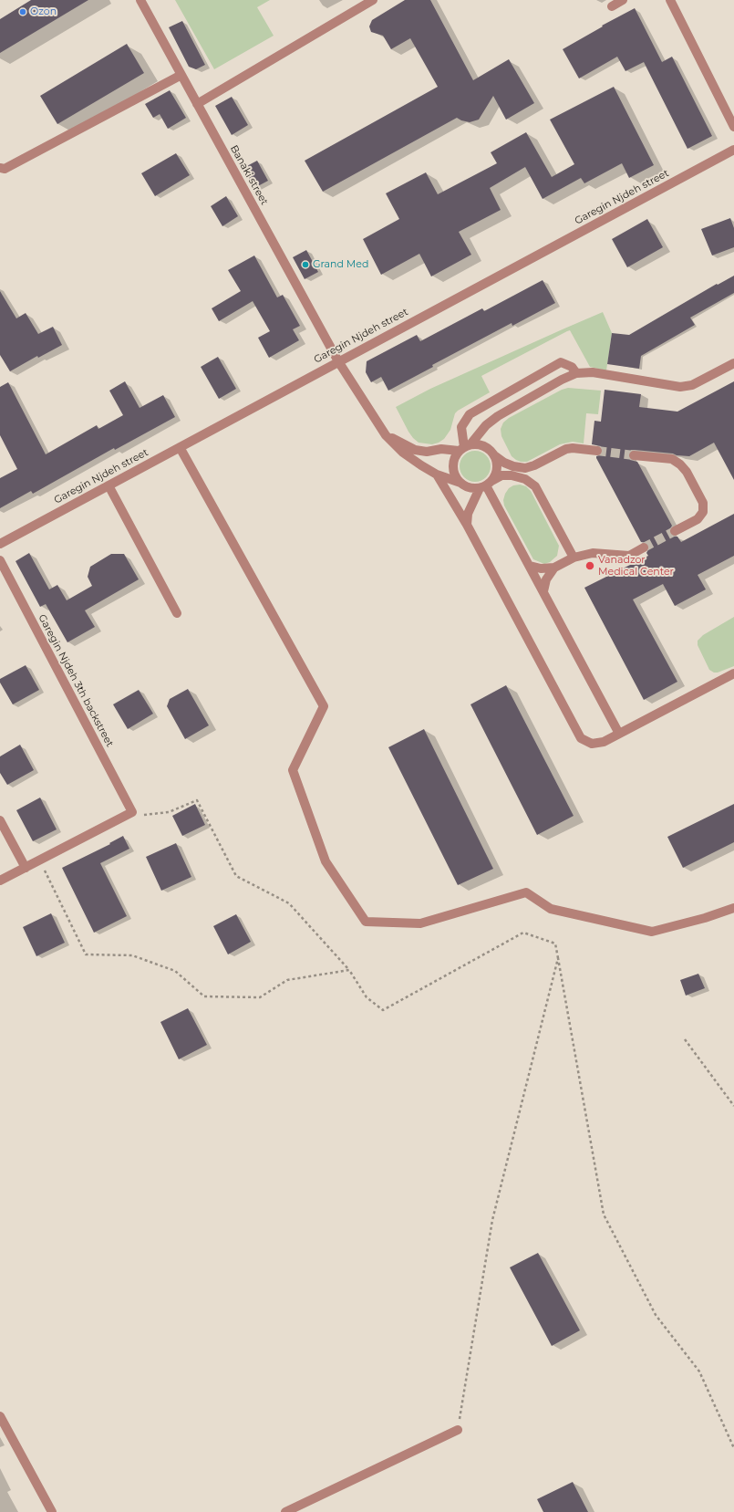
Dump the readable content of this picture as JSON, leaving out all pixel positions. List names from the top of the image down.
{
  "streets": {
    "street": ["Banaki street", "Garegin Njdeh street", "Garegin Njdeh 3th backstreet"]
  },
  "crossings": [
    ["Banaki street", "Garegin Njdeh street"]
  ],
  "places": ["Ozon", "Grand Med", "Vanadzor Medical Center"]
}
